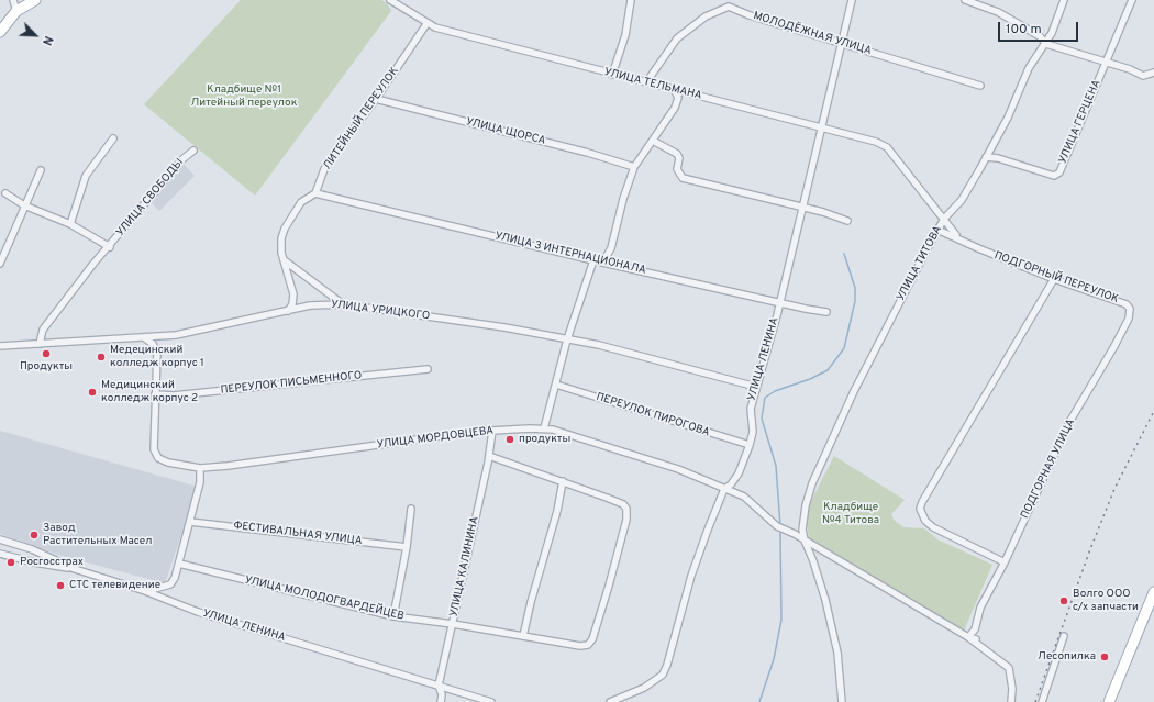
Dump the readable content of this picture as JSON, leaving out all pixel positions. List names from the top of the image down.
{
  "streets": {
    "street": [
      "МОЛОДЁЖНАЯ УЛИЦА",
      "УЛИЦА ТЕЛЬМАНА",
      "ЛИТЕЙНЫЙ ПЕРЕУЛОК",
      "УЛИЦА ГЕРЦЕНА",
      "УЛИЦА ЩОРСА",
      "УЛИЦА СВОБОДЫ",
      "УЛИЦА 3 ИНТЕРНАЦИОНАЛА",
      "УЛИЦА ТИТОВА",
      "ПОДГОРНЫЙ ПЕРЕУЛОК",
      "УЛИЦА УРИЦКОГО",
      "УЛИЦА ЛЕНИНА",
      "ПЕРЕУЛОК ПИСЬМЕННОГО",
      "ПЕРЕУЛОК ПИРОГОВА",
      "УЛИЦА МОРДОВЦЕВА",
      "ПОДГОРНАЯ УЛИЦА",
      "ФЕСТИВАЛЬНАЯ УЛИЦА",
      "УЛИЦА КАЛИНИНА",
      "УЛИЦА МОЛОДОГВАРДЕЙЦЕВ"
    ]
  },
  "crossings": [
    ["МОЛОДЁЖНАЯ УЛИЦА", "УЛИЦА ТЕЛЬМАНА"],
    ["МОЛОДЁЖНАЯ УЛИЦА", "УЛИЦА ЛЕНИНА"],
    ["УЛИЦА ТЕЛЬМАНА", "ЛИТЕЙНЫЙ ПЕРЕУЛОК"],
    ["УЛИЦА ТЕЛЬМАНА", "УЛИЦА ТИТОВА"],
    ["УЛИЦА ТЕЛЬМАНА", "ПОДГОРНЫЙ ПЕРЕУЛОК"],
    ["УЛИЦА ТЕЛЬМАНА", "УЛИЦА ЛЕНИНА"],
    ["ЛИТЕЙНЫЙ ПЕРЕУЛОК", "УЛИЦА ЩОРСА"],
    ["ЛИТЕЙНЫЙ ПЕРЕУЛОК", "УЛИЦА 3 ИНТЕРНАЦИОНАЛА"],
    ["УЛИЦА ГЕРЦЕНА", "УЛИЦА ТИТОВА"],
    ["УЛИЦА СВОБОДЫ", "УЛИЦА УРИЦКОГО"],
    ["УЛИЦА 3 ИНТЕРНАЦИОНАЛА", "УЛИЦА ЛЕНИНА"],
    ["УЛИЦА ТИТОВА", "ПОДГОРНЫЙ ПЕРЕУЛОК"],
    ["УЛИЦА ТИТОВА", "УЛИЦА МОРДОВЦЕВА"],
    ["ПОДГОРНЫЙ ПЕРЕУЛОК", "ПОДГОРНАЯ УЛИЦА"],
    ["УЛИЦА УРИЦКОГО", "УЛИЦА ЛЕНИНА"],
    ["УЛИЦА УРИЦКОГО", "УЛИЦА МОРДОВЦЕВА"],
    ["УЛИЦА ЛЕНИНА", "ПЕРЕУЛОК ПИРОГОВА"],
    ["УЛИЦА ЛЕНИНА", "УЛИЦА МОРДОВЦЕВА"],
    ["УЛИЦА ЛЕНИНА", "УЛИЦА КАЛИНИНА"],
    ["ПЕРЕУЛОК ПИСЬМЕННОГО", "УЛИЦА МОРДОВЦЕВА"],
    ["УЛИЦА МОРДОВЦЕВА", "УЛИЦА КАЛИНИНА"],
    ["УЛИЦА КАЛИНИНА", "УЛИЦА МОЛОДОГВАРДЕЙЦЕВ"]
  ],
  "parks": ["Кладбище №1 Литейный переулок", "Кладбище №4 Титова"],
  "places": [
    "Продукты",
    "Медецинский колледж корпус 1",
    "Медицинский колледж корпус 2",
    "продукты",
    "Завод Растительных Масел",
    "Росгосстрах",
    "СТС телевидение",
    "Волго ООО с/х запчасти",
    "Лесопилка"
  ],
  "scale_bar": "100 m",
  "north": "bottom right"
}
